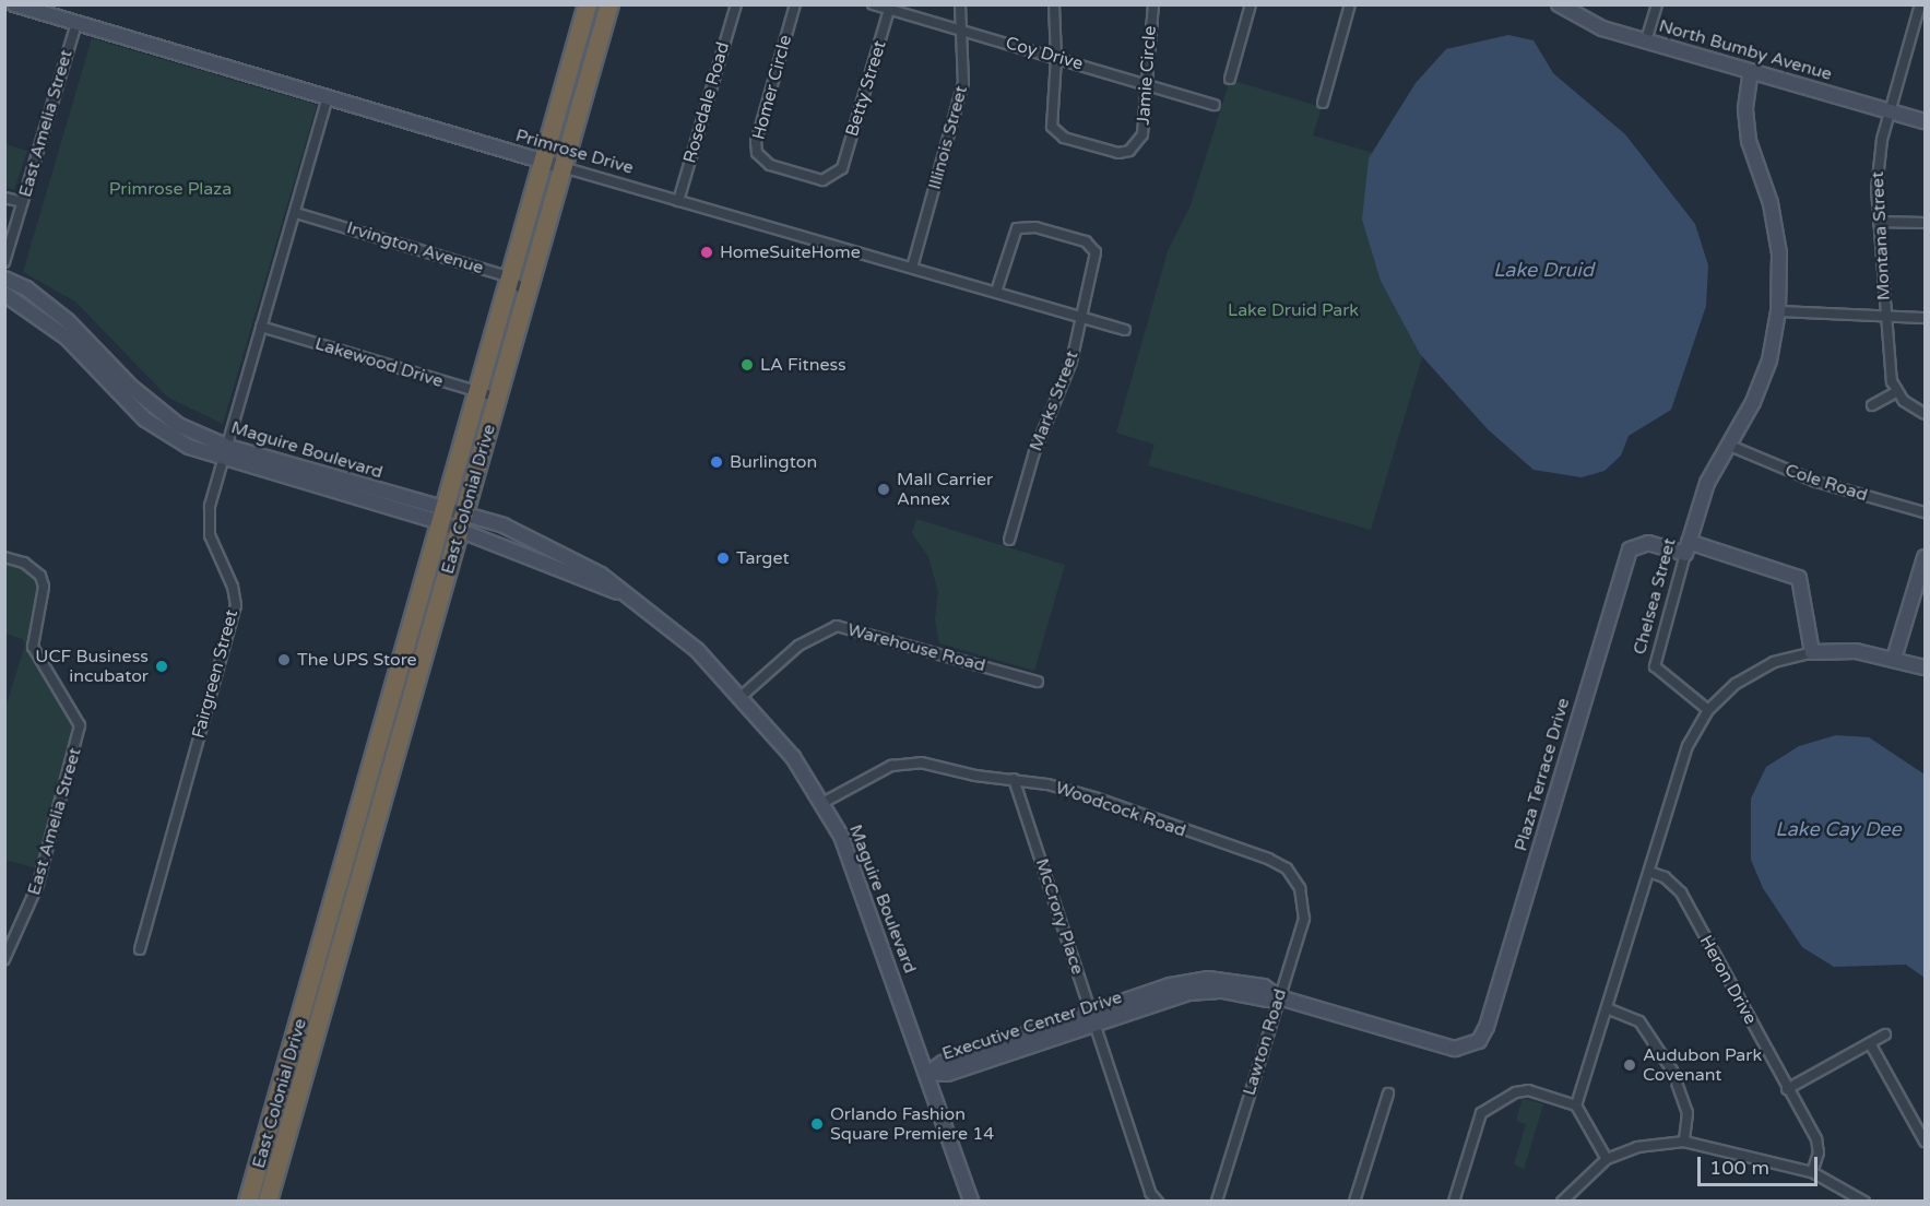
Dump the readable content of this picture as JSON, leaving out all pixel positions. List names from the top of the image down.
{
  "streets": {
    "highway": ["East Colonial Drive"],
    "street": [
      "North Bumby Avenue",
      "Coy Drive",
      "Jamie Circle",
      "Homer Circle",
      "Betty Street",
      "Rosedale Road",
      "East Amelia Street",
      "Illinois Street",
      "Primrose Drive",
      "Montana Street",
      "Irvington Avenue",
      "Lakewood Drive",
      "Marks Street",
      "Maguire Boulevard",
      "Cole Road",
      "Chelsea Street",
      "Warehouse Road",
      "Fairgreen Street",
      "Plaza Terrace Drive",
      "Woodcock Road",
      "McCrory Place",
      "Heron Drive",
      "Executive Center Drive",
      "Lawton Road"
    ]
  },
  "crossings": [
    ["North Bumby Avenue", "Montana Street"],
    ["North Bumby Avenue", "Chelsea Street"],
    ["Coy Drive", "Jamie Circle"],
    ["Coy Drive", "Betty Street"],
    ["Coy Drive", "Illinois Street"],
    ["Homer Circle", "Betty Street"],
    ["Rosedale Road", "Primrose Drive"],
    ["East Amelia Street", "Primrose Drive"],
    ["Illinois Street", "Primrose Drive"],
    ["Primrose Drive", "Marks Street"],
    ["Primrose Drive", "East Colonial Drive"],
    ["Primrose Drive", "Fairgreen Street"],
    ["Irvington Avenue", "East Colonial Drive"],
    ["Irvington Avenue", "Fairgreen Street"],
    ["Lakewood Drive", "East Colonial Drive"],
    ["Lakewood Drive", "Fairgreen Street"],
    ["Maguire Boulevard", "East Colonial Drive"],
    ["Maguire Boulevard", "Warehouse Road"],
    ["Maguire Boulevard", "Fairgreen Street"],
    ["Maguire Boulevard", "Woodcock Road"],
    ["Maguire Boulevard", "Executive Center Drive"],
    ["Cole Road", "Chelsea Street"],
    ["Chelsea Street", "Plaza Terrace Drive"],
    ["Plaza Terrace Drive", "Executive Center Drive"],
    ["Woodcock Road", "McCrory Place"],
    ["Woodcock Road", "Lawton Road"],
    ["McCrory Place", "Executive Center Drive"],
    ["Executive Center Drive", "Lawton Road"]
  ],
  "water": ["Lake Druid", "Lake Cay Dee"],
  "parks": ["Primrose Plaza", "Lake Druid Park"],
  "places": [
    "HomeSuiteHome",
    "LA Fitness",
    "Burlington",
    "Mall Carrier Annex",
    "Target",
    "The UPS Store",
    "UCF Business incubator",
    "Audubon Park Covenant",
    "Orlando Fashion Square Premiere 14"
  ],
  "scale_bar": "100 m"
}
